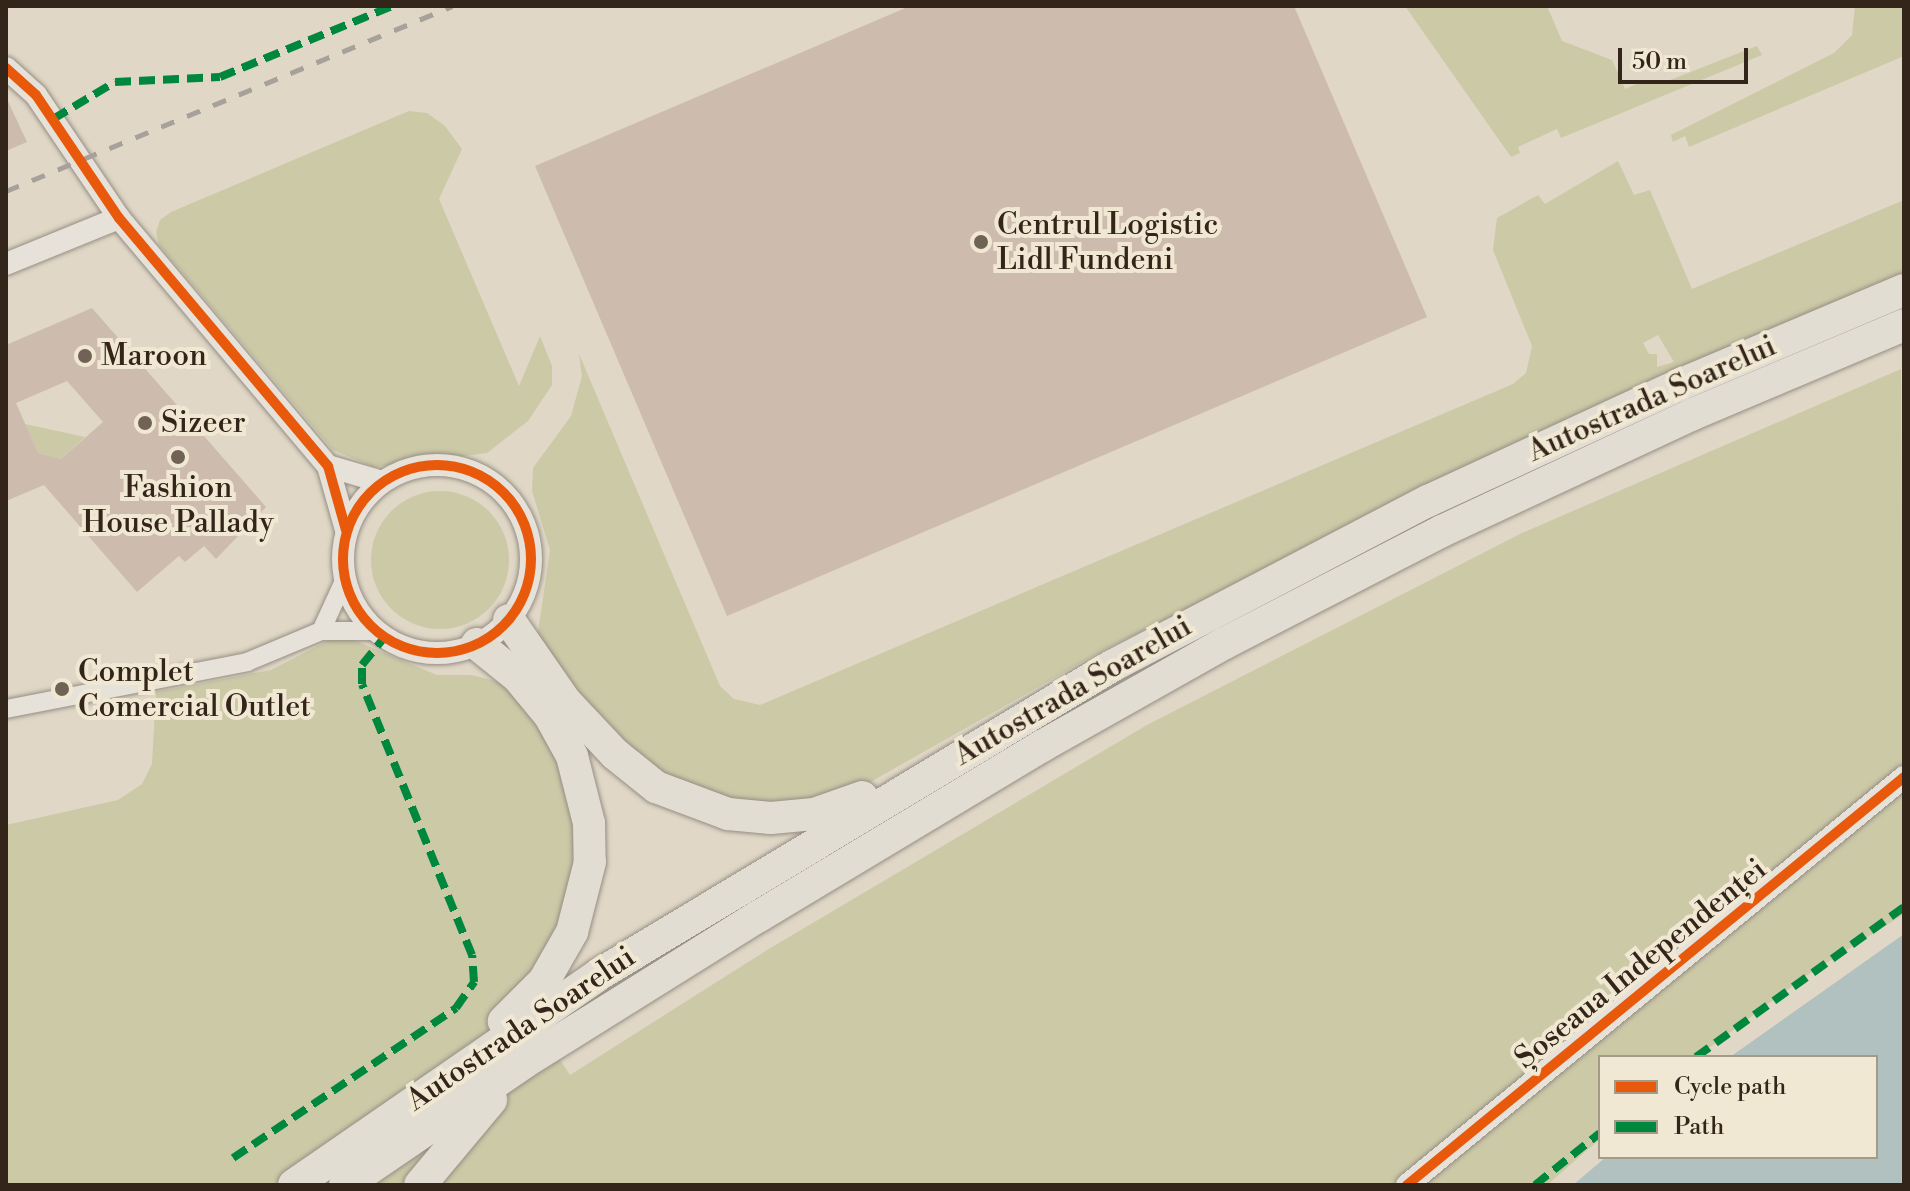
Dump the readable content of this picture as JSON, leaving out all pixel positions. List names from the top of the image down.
{
  "streets": {
    "highway": ["Autostrada Soarelui"],
    "street": ["Șoseaua Independenței"]
  },
  "places": [
    "Centrul Logistic Lidl Fundeni",
    "Maroon",
    "Sizeer",
    "Fashion House Pallady",
    "Complet Comercial Outlet"
  ],
  "legend": ["Cycle path", "Path"],
  "scale_bar": "50 m"
}
